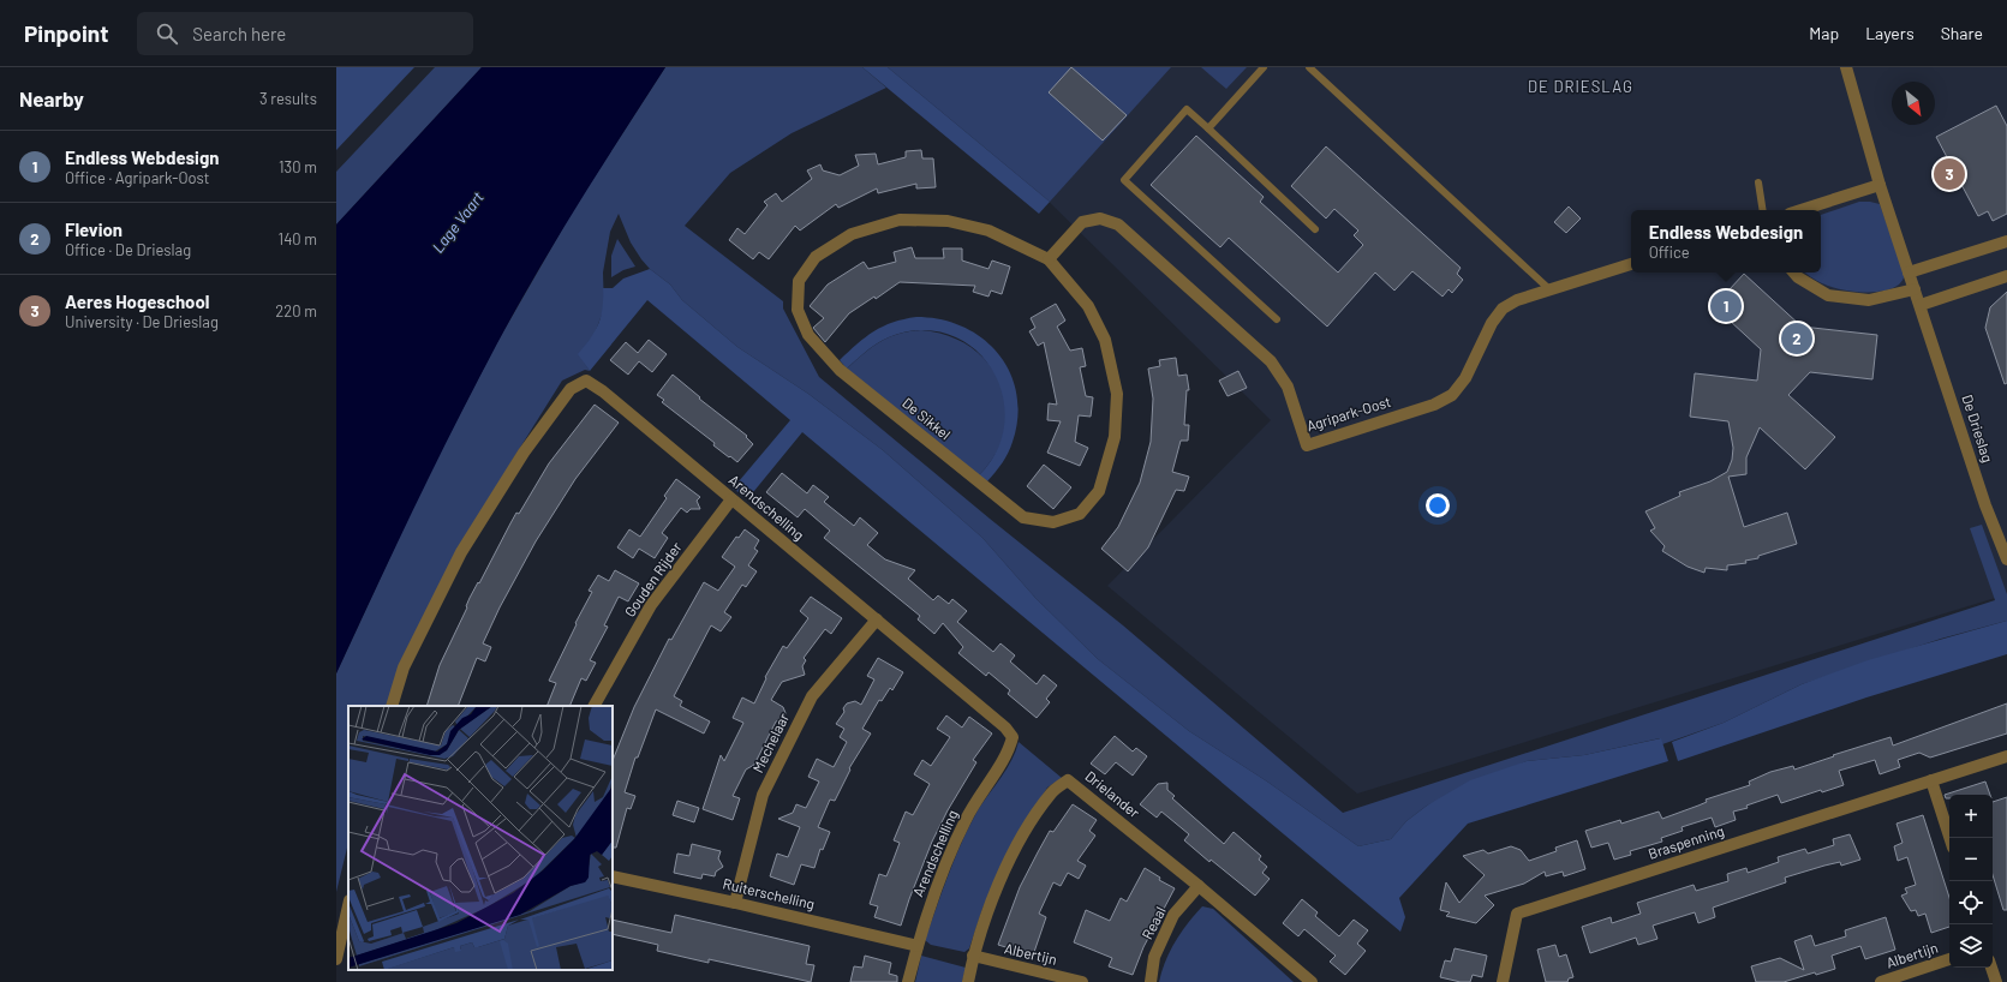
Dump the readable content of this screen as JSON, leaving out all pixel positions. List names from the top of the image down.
{
  "streets": {
    "street": [
      "Agripark-Oost",
      "De Sikkel",
      "De Drieslag",
      "Arendschelling",
      "Gouden Rijder",
      "Mechelaar",
      "Drielander",
      "Braspenning",
      "Ruiterschelling",
      "Reaal",
      "Albertijn"
    ]
  },
  "crossings": [
    ["Agripark-Oost", "De Sikkel"],
    ["Arendschelling", "Gouden Rijder"],
    ["Arendschelling", "Mechelaar"],
    ["Arendschelling", "Ruiterschelling"],
    ["Mechelaar", "Ruiterschelling"],
    ["Drielander", "Reaal"],
    ["Drielander", "Albertijn"]
  ],
  "districts": ["DE DRIESLAG"],
  "water": ["Lage Vaart"],
  "north": "bottom right",
  "page": {
    "header": "Pinpoint",
    "search": "Search here",
    "nav": ["Map", "Layers", "Share"],
    "heading": ["Nearby", "3 results"],
    "list": [
      {
        "mark": "1",
        "name": "Endless Webdesign",
        "note": "Office · Agripark-Oost",
        "value": "130 m"
      },
      {
        "mark": "2",
        "name": "Flevion",
        "note": "Office · De Drieslag",
        "value": "140 m"
      },
      {
        "mark": "3",
        "name": "Aeres Hogeschool",
        "note": "University · De Drieslag",
        "value": "220 m"
      }
    ],
    "pins": ["3", "1", "2"],
    "popup": ["Endless Webdesign", "Office"],
    "map_buttons": ["+", "−"]
  }
}
